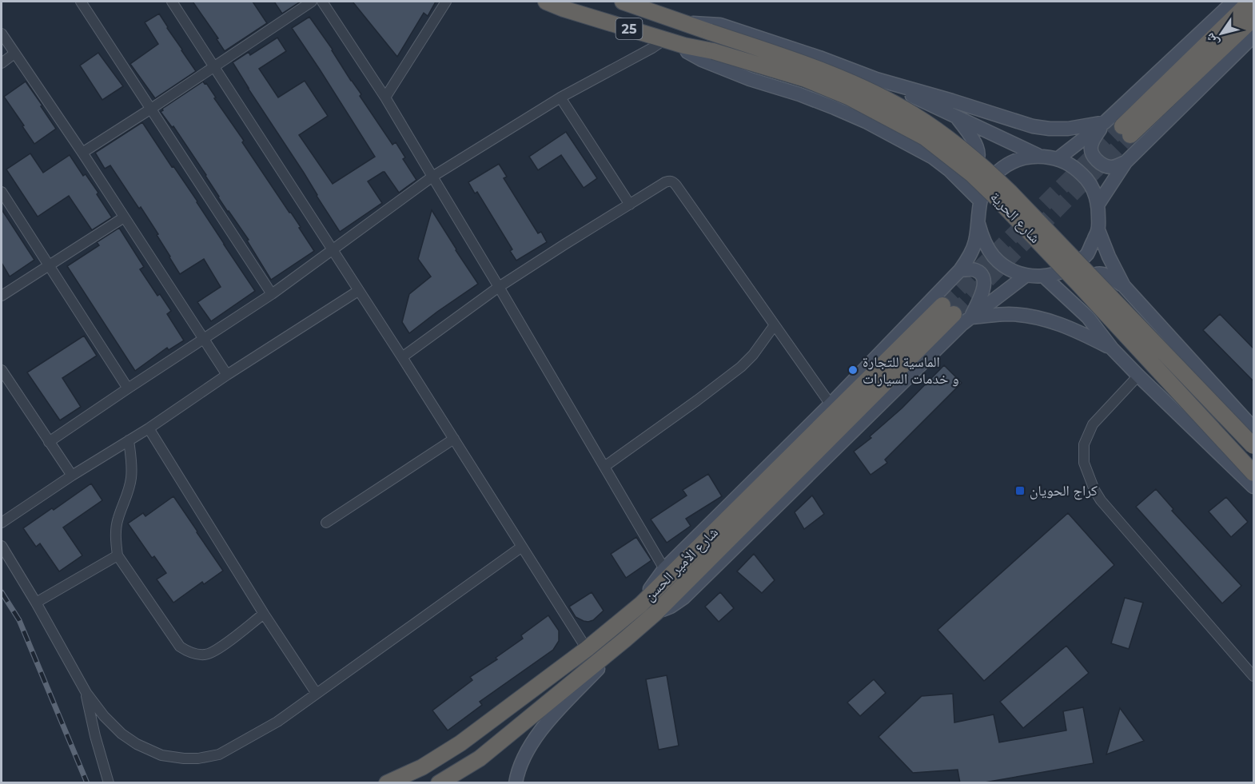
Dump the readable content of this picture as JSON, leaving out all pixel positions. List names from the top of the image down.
{
  "streets": {
    "highway": ["25", "شارع الحرية", "شارع الأمير الحسن"]
  },
  "crossings": [
    ["25", "شارع الحرية"]
  ],
  "places": {
    "other": ["الماسية للتجارة و خدمات السيارات"],
    "transit": ["كراج الحويان"]
  },
  "north": "bottom left"
}
